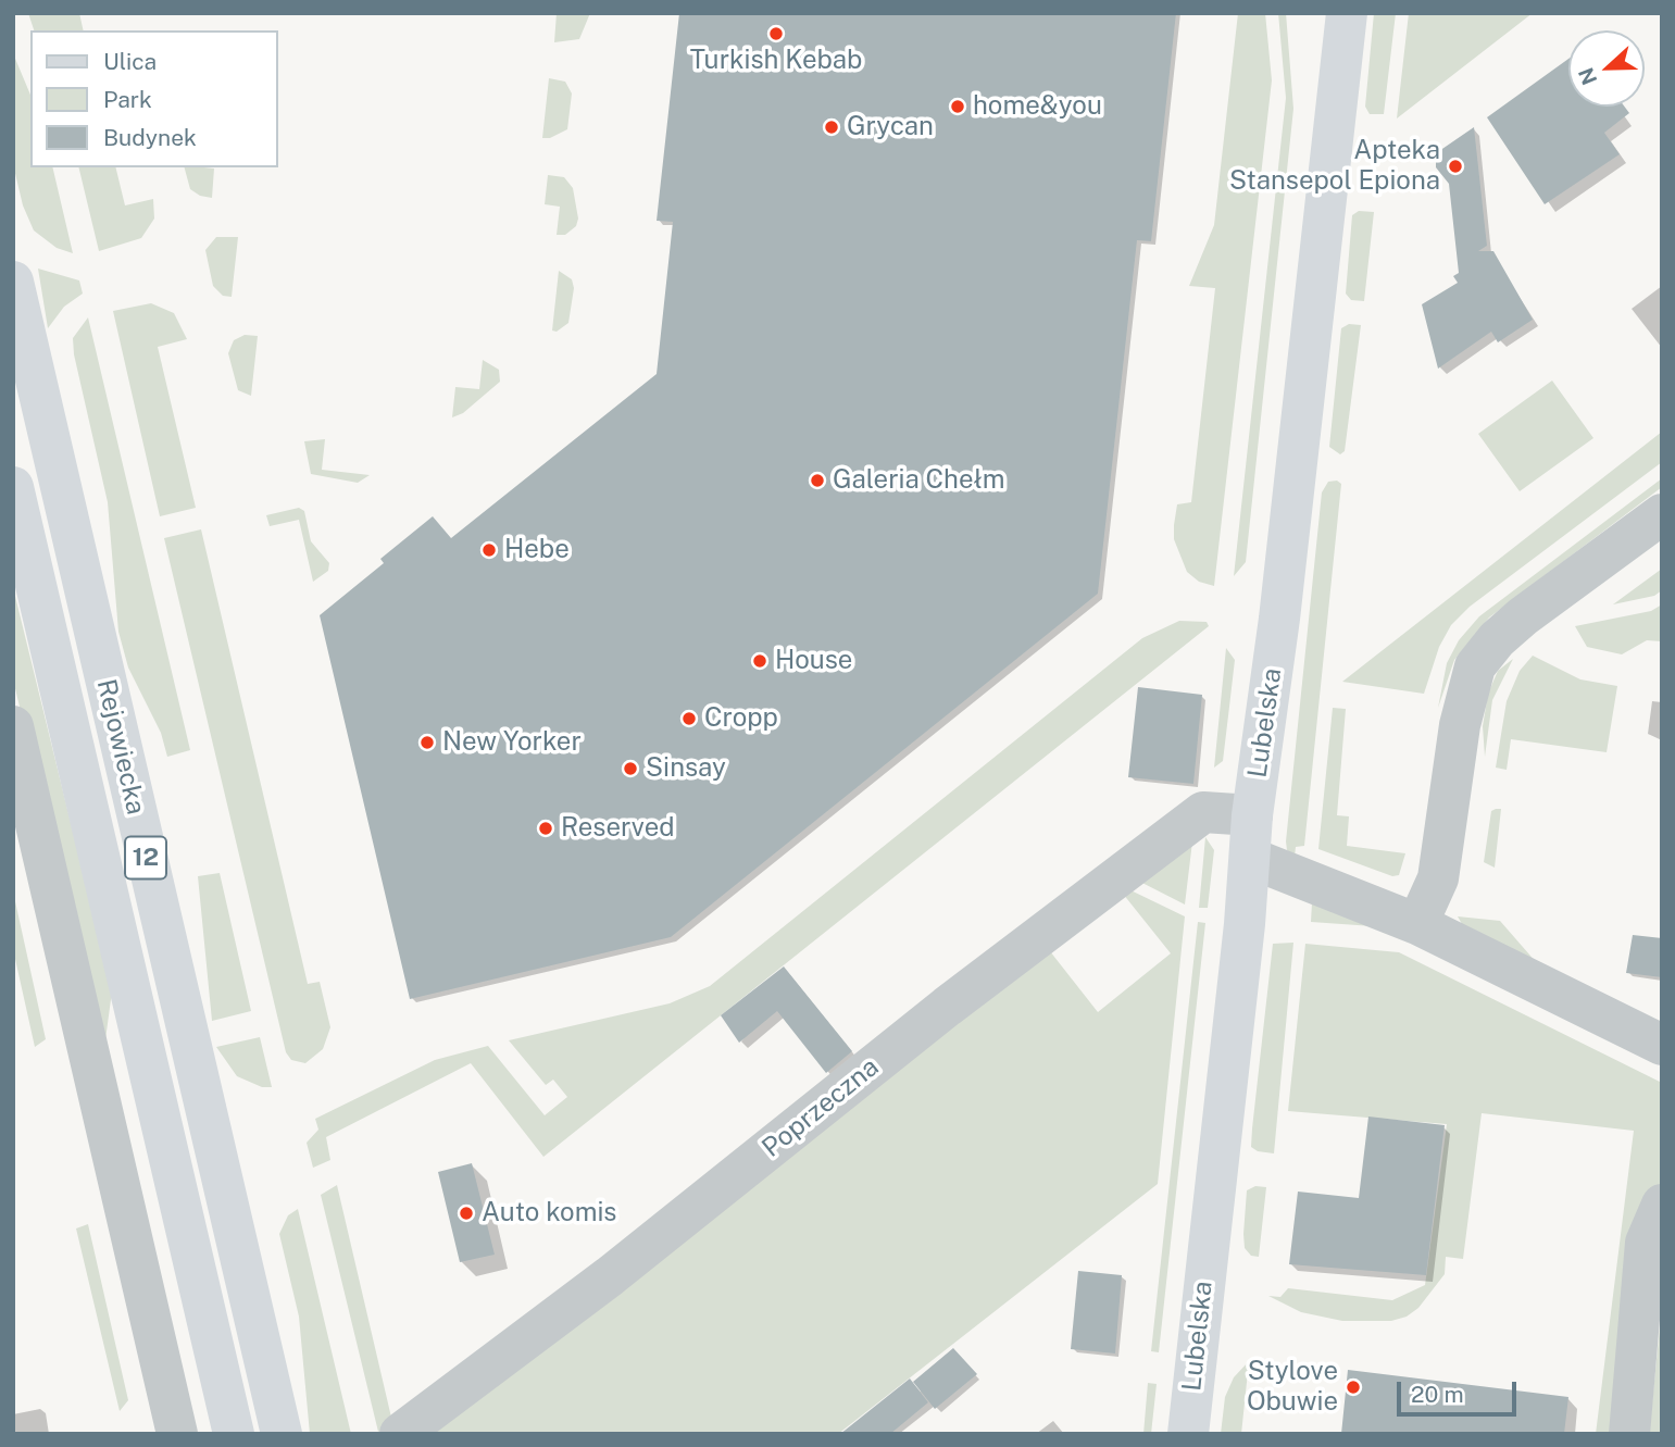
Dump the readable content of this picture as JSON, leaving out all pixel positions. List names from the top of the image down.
{
  "streets": {
    "main road": ["Lubelska", "Rejowiecka", "12"],
    "street": ["Poprzeczna"]
  },
  "crossings": [
    ["Lubelska", "Poprzeczna"]
  ],
  "places": [
    "Turkish Kebab",
    "home&you",
    "Grycan",
    "Apteka Stansepol Epiona",
    "Galeria Chełm",
    "Hebe",
    "House",
    "Cropp",
    "New Yorker",
    "Sinsay",
    "Reserved",
    "Auto komis",
    "Stylove Obuwie"
  ],
  "legend": ["Ulica", "Park", "Budynek"],
  "scale_bar": "20 m",
  "north": "left"
}
